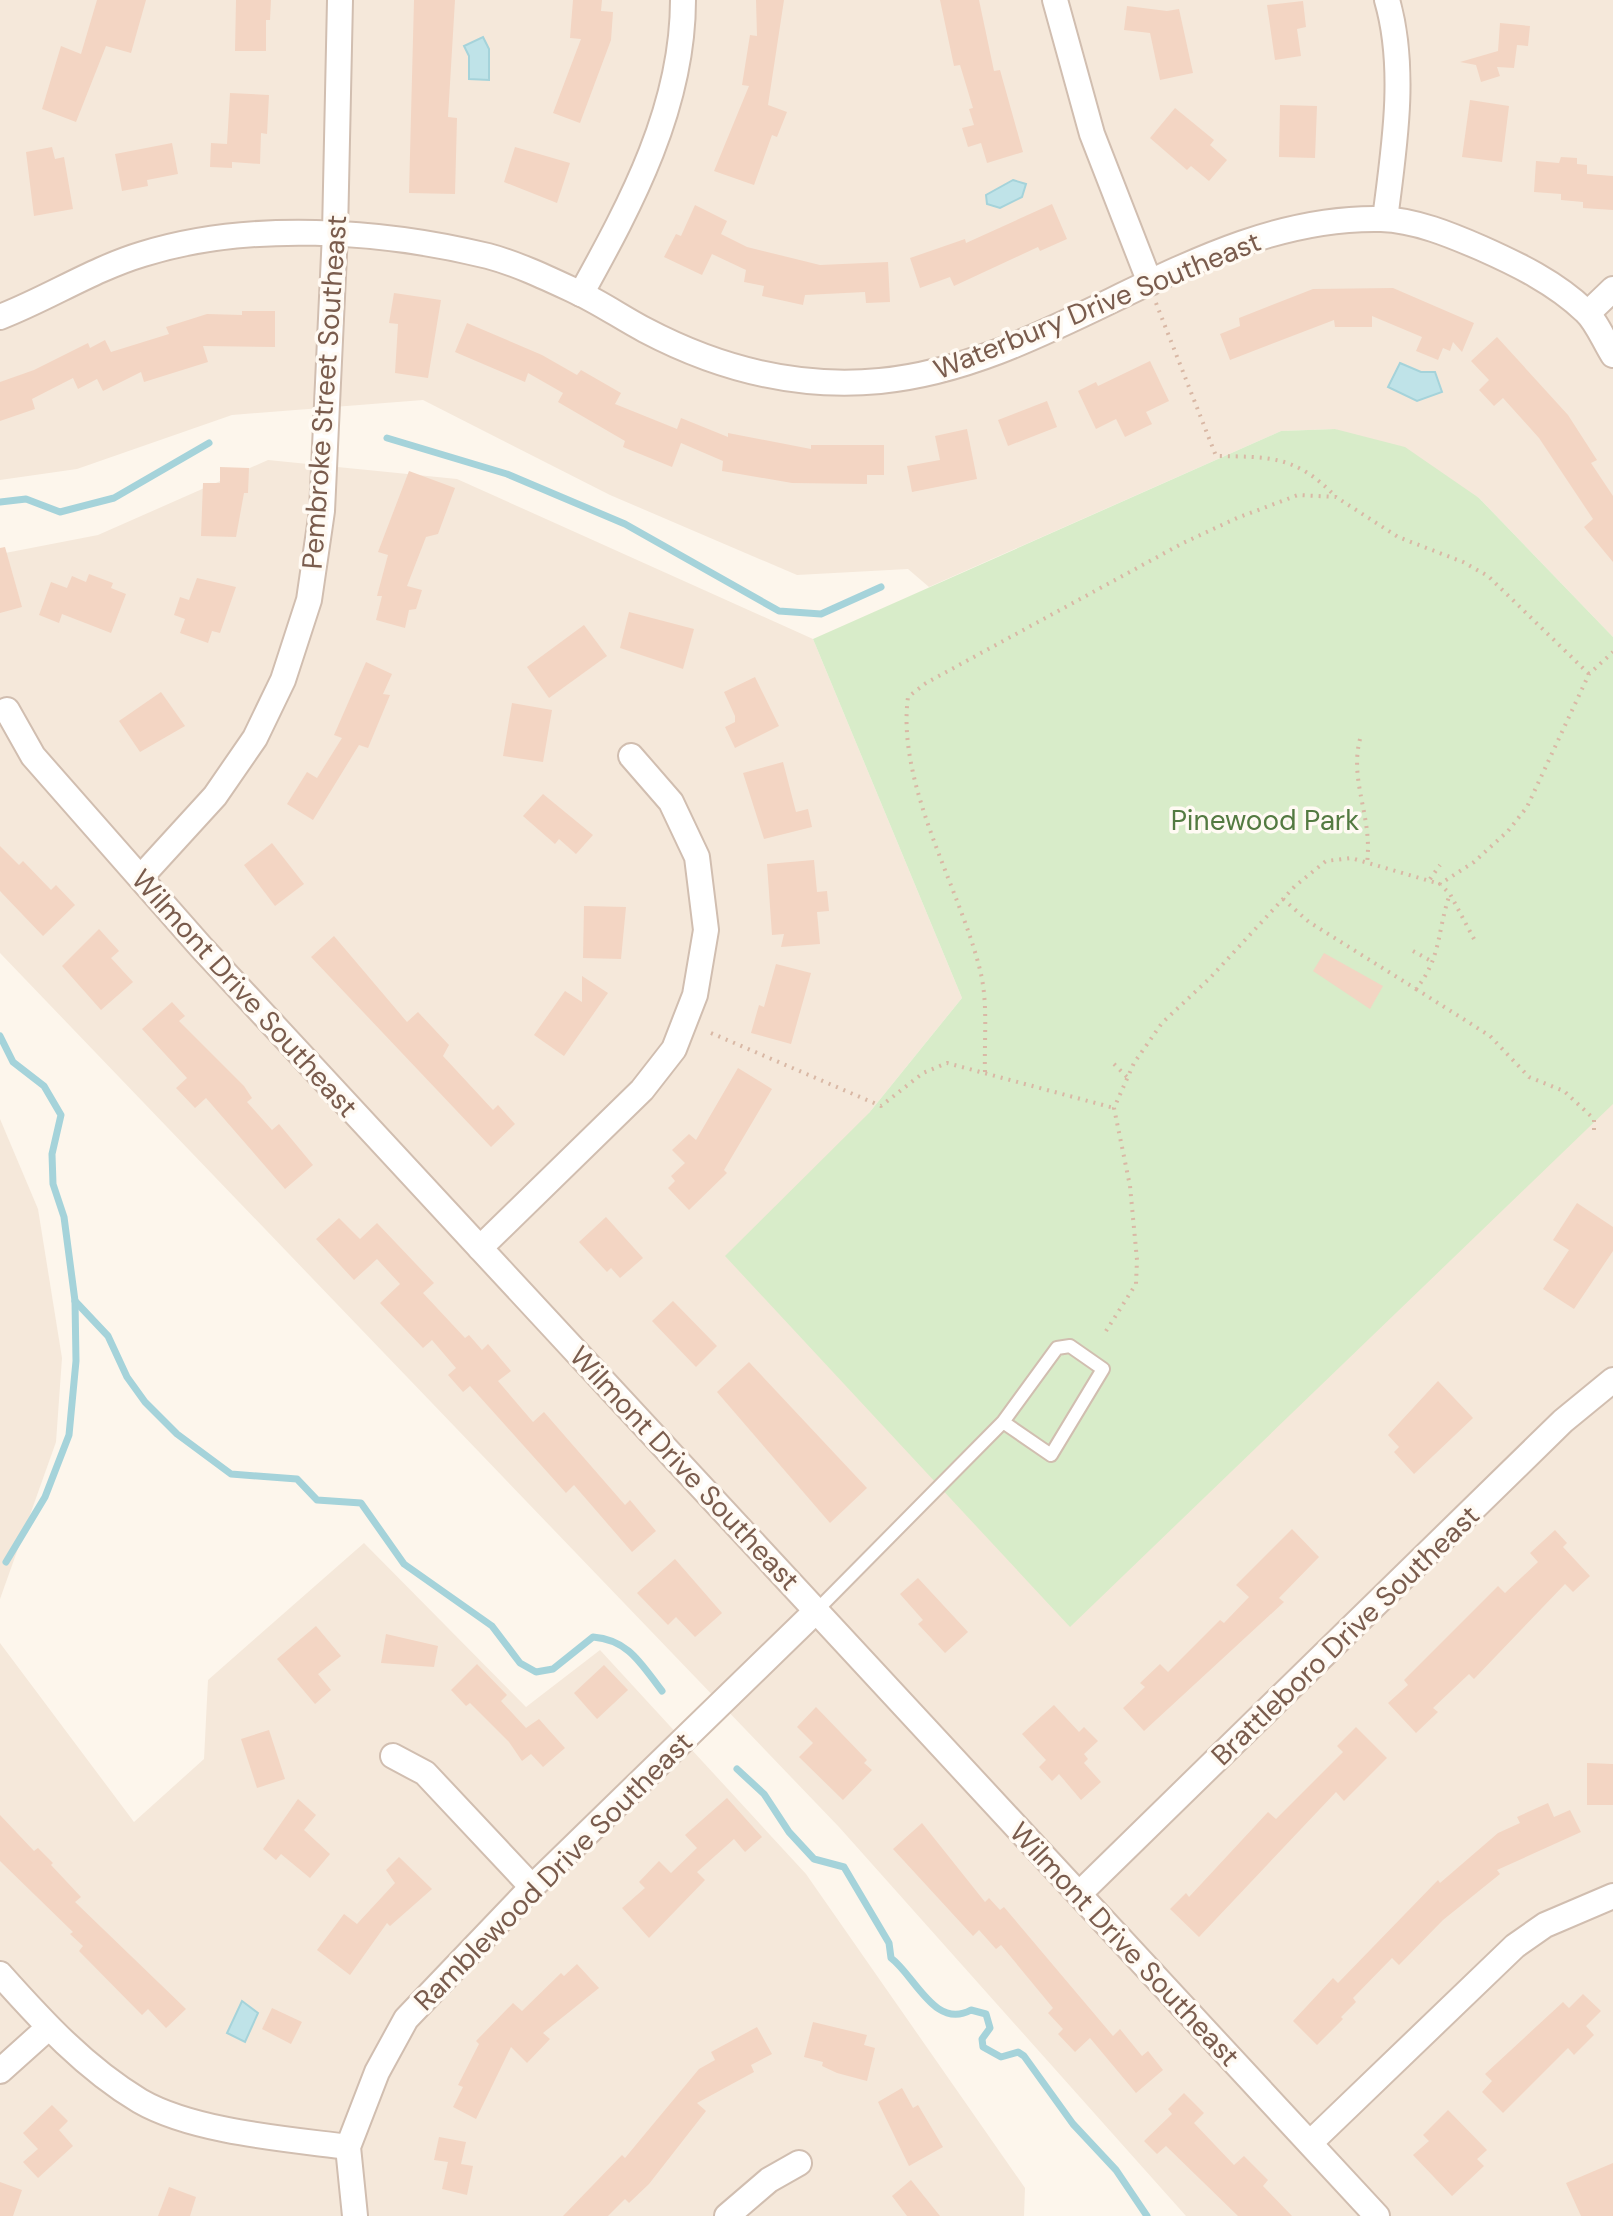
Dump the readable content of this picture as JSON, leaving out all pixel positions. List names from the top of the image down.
{
  "streets": {
    "street": [
      "Waterbury Drive Southeast",
      "Pembroke Street Southeast",
      "Wilmont Drive Southeast",
      "Brattleboro Drive Southeast",
      "Ramblewood Drive Southeast"
    ]
  },
  "crossings": [
    ["Waterbury Drive Southeast", "Pembroke Street Southeast"],
    ["Pembroke Street Southeast", "Wilmont Drive Southeast"],
    ["Wilmont Drive Southeast", "Brattleboro Drive Southeast"],
    ["Wilmont Drive Southeast", "Ramblewood Drive Southeast"]
  ],
  "parks": ["Pinewood Park"]
}
